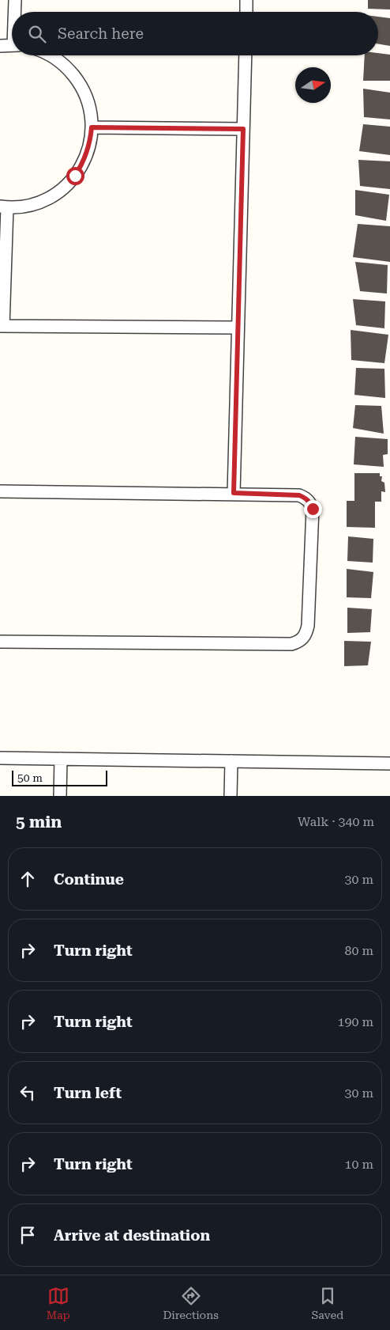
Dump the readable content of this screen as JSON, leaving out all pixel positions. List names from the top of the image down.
{
  "scale_bar": "50 m",
  "north": "right",
  "page": {
    "search": "Search here",
    "scale": "50 m",
    "heading": ["5 min", "Walk · 340 m"],
    "list": [
      ["Continue", "30 m"],
      ["Turn right", "80 m"],
      ["Turn right", "190 m"],
      ["Turn left", "30 m"],
      ["Turn right", "10 m"],
      "Arrive at destination"
    ],
    "nav": ["Map", "Directions", "Saved"]
  }
}
